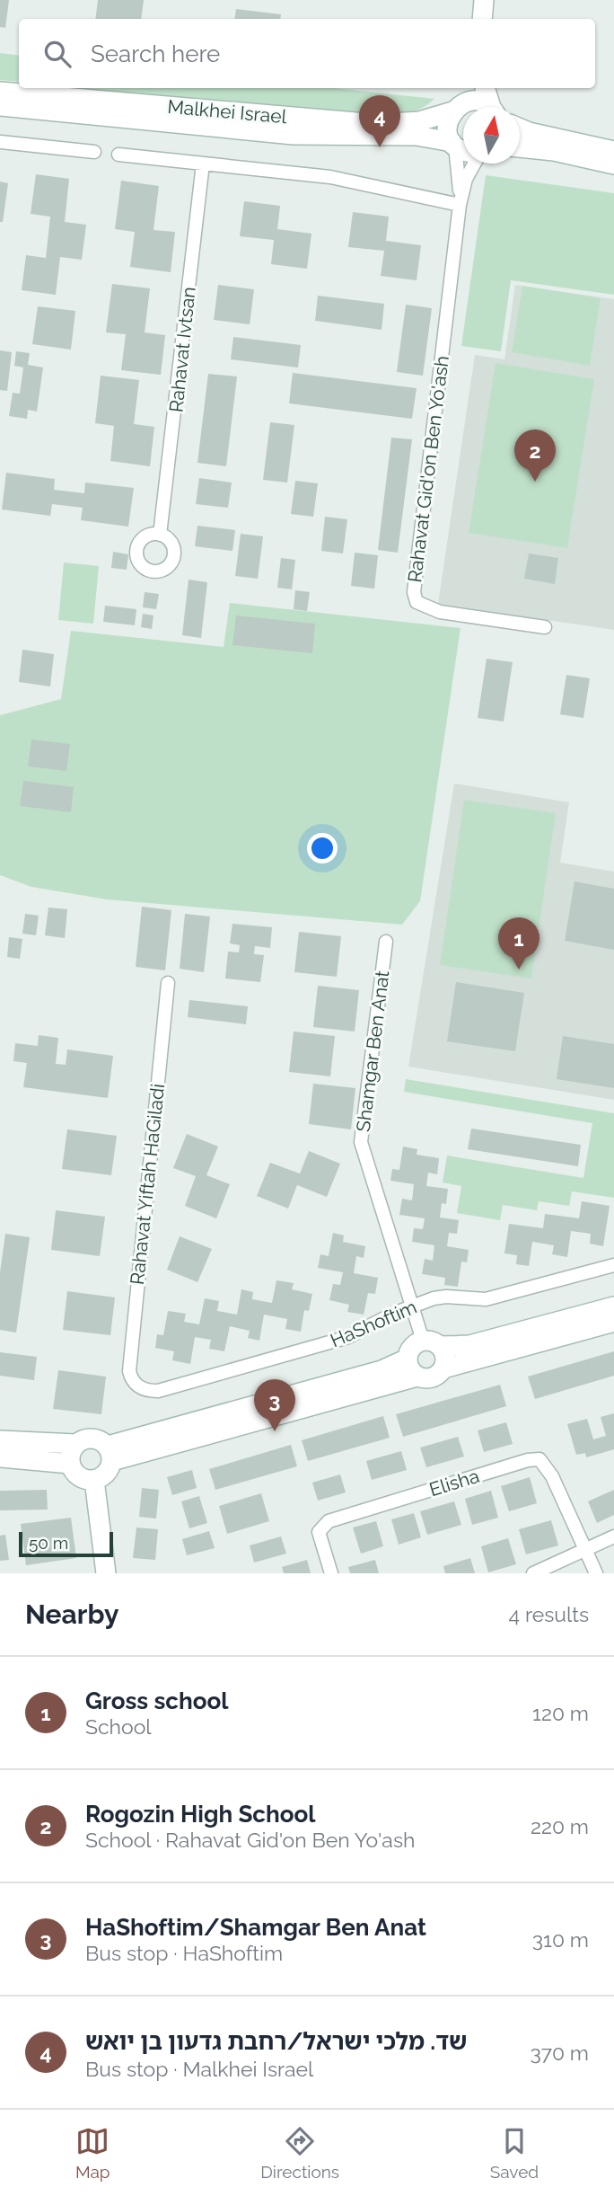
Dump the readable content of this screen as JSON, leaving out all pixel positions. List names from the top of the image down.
{
  "streets": {
    "street": [
      "Malkhei Israel",
      "Rahavat Ivtsan",
      "Rahavat Gid'on Ben Yo'ash",
      "Shamgar Ben Anat",
      "Rahavat Yiftah HaGiladi",
      "HaShoftim",
      "Elisha"
    ]
  },
  "crossings": [
    ["Malkhei Israel", "Rahavat Gid'on Ben Yo'ash"],
    ["Shamgar Ben Anat", "HaShoftim"],
    ["Rahavat Yiftah HaGiladi", "HaShoftim"]
  ],
  "scale_bar": "50 m",
  "north": "top",
  "page": {
    "search": "Search here",
    "pins": [
      "4",
      "2",
      "1",
      "3"
    ],
    "scale": "50 m",
    "heading": ["Nearby", "4 results"],
    "list": [
      {
        "mark": "1",
        "name": "Gross school",
        "note": "School",
        "value": "120 m"
      },
      {
        "mark": "2",
        "name": "Rogozin High School",
        "note": "School · Rahavat Gid'on Ben Yo'ash",
        "value": "220 m"
      },
      {
        "mark": "3",
        "name": "HaShoftim/Shamgar Ben Anat",
        "note": "Bus stop · HaShoftim",
        "value": "310 m"
      },
      {
        "mark": "4",
        "name": "שד. מלכי ישראל/רחבת גדעון בן יואש",
        "note": "Bus stop · Malkhei Israel",
        "value": "370 m"
      }
    ],
    "nav": ["Map", "Directions", "Saved"]
  }
}
